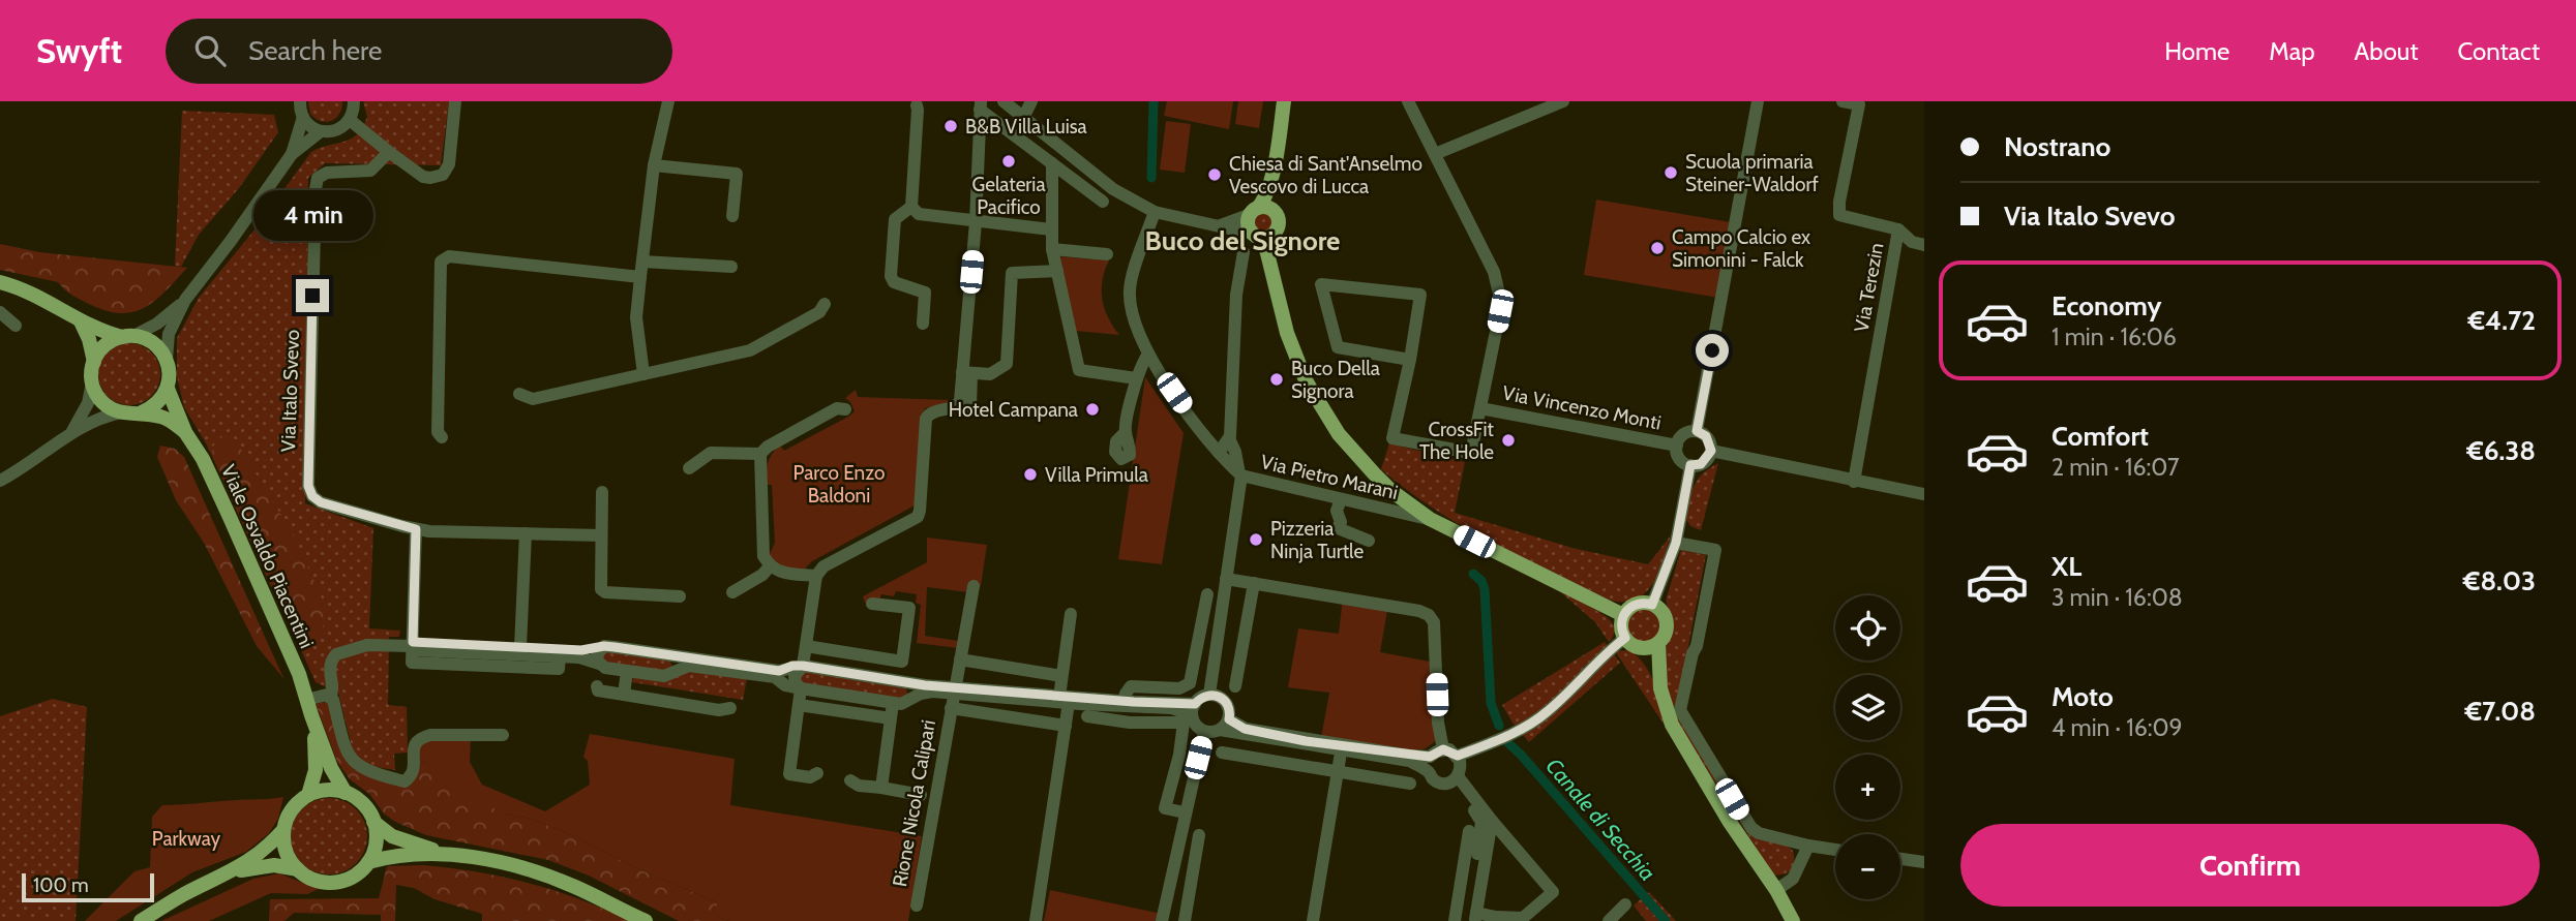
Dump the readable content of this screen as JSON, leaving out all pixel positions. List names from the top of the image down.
{
  "streets": {
    "main road": ["Viale Osvaldo Piacentini"],
    "street": [
      "Via Terezin",
      "Via Italo Svevo",
      "Via Vincenzo Monti",
      "Via Pietro Marani",
      "Rione Nicola Calipari"
    ]
  },
  "districts": ["Buco del Signore"],
  "water": ["Canale di Secchia"],
  "parks": ["Parco Enzo Baldoni", "Parkway"],
  "places": [
    "B&B Villa Luisa",
    "Gelateria Pacifico",
    "Scuola primaria Steiner-Waldorf",
    "Chiesa di Sant'Anselmo Vescovo di Lucca",
    "Campo Calcio ex Simonini - Falck",
    "Buco Della Signora",
    "Hotel Campana",
    "CrossFit The Hole",
    "Villa Primula",
    "Pizzeria Ninja Turtle"
  ],
  "scale_bar": "100 m",
  "page": {
    "header": "Swyft",
    "search": "Search here",
    "nav": [
      "Home",
      "Map",
      "About",
      "Contact"
    ],
    "banner": ["Nostrano", "Via Italo Svevo"],
    "bubble": "4 min",
    "list": [
      {
        "name": "Economy",
        "note": "1 min · 16:06",
        "value": "€4.72"
      },
      {
        "name": "Comfort",
        "note": "2 min · 16:07",
        "value": "€6.38"
      },
      {
        "name": "XL",
        "note": "3 min · 16:08",
        "value": "€8.03"
      },
      {
        "name": "Moto",
        "note": "4 min · 16:09",
        "value": "€7.08"
      }
    ],
    "map_buttons": ["+", "−"],
    "buttons": "Confirm",
    "scale": "100 m"
  }
}
